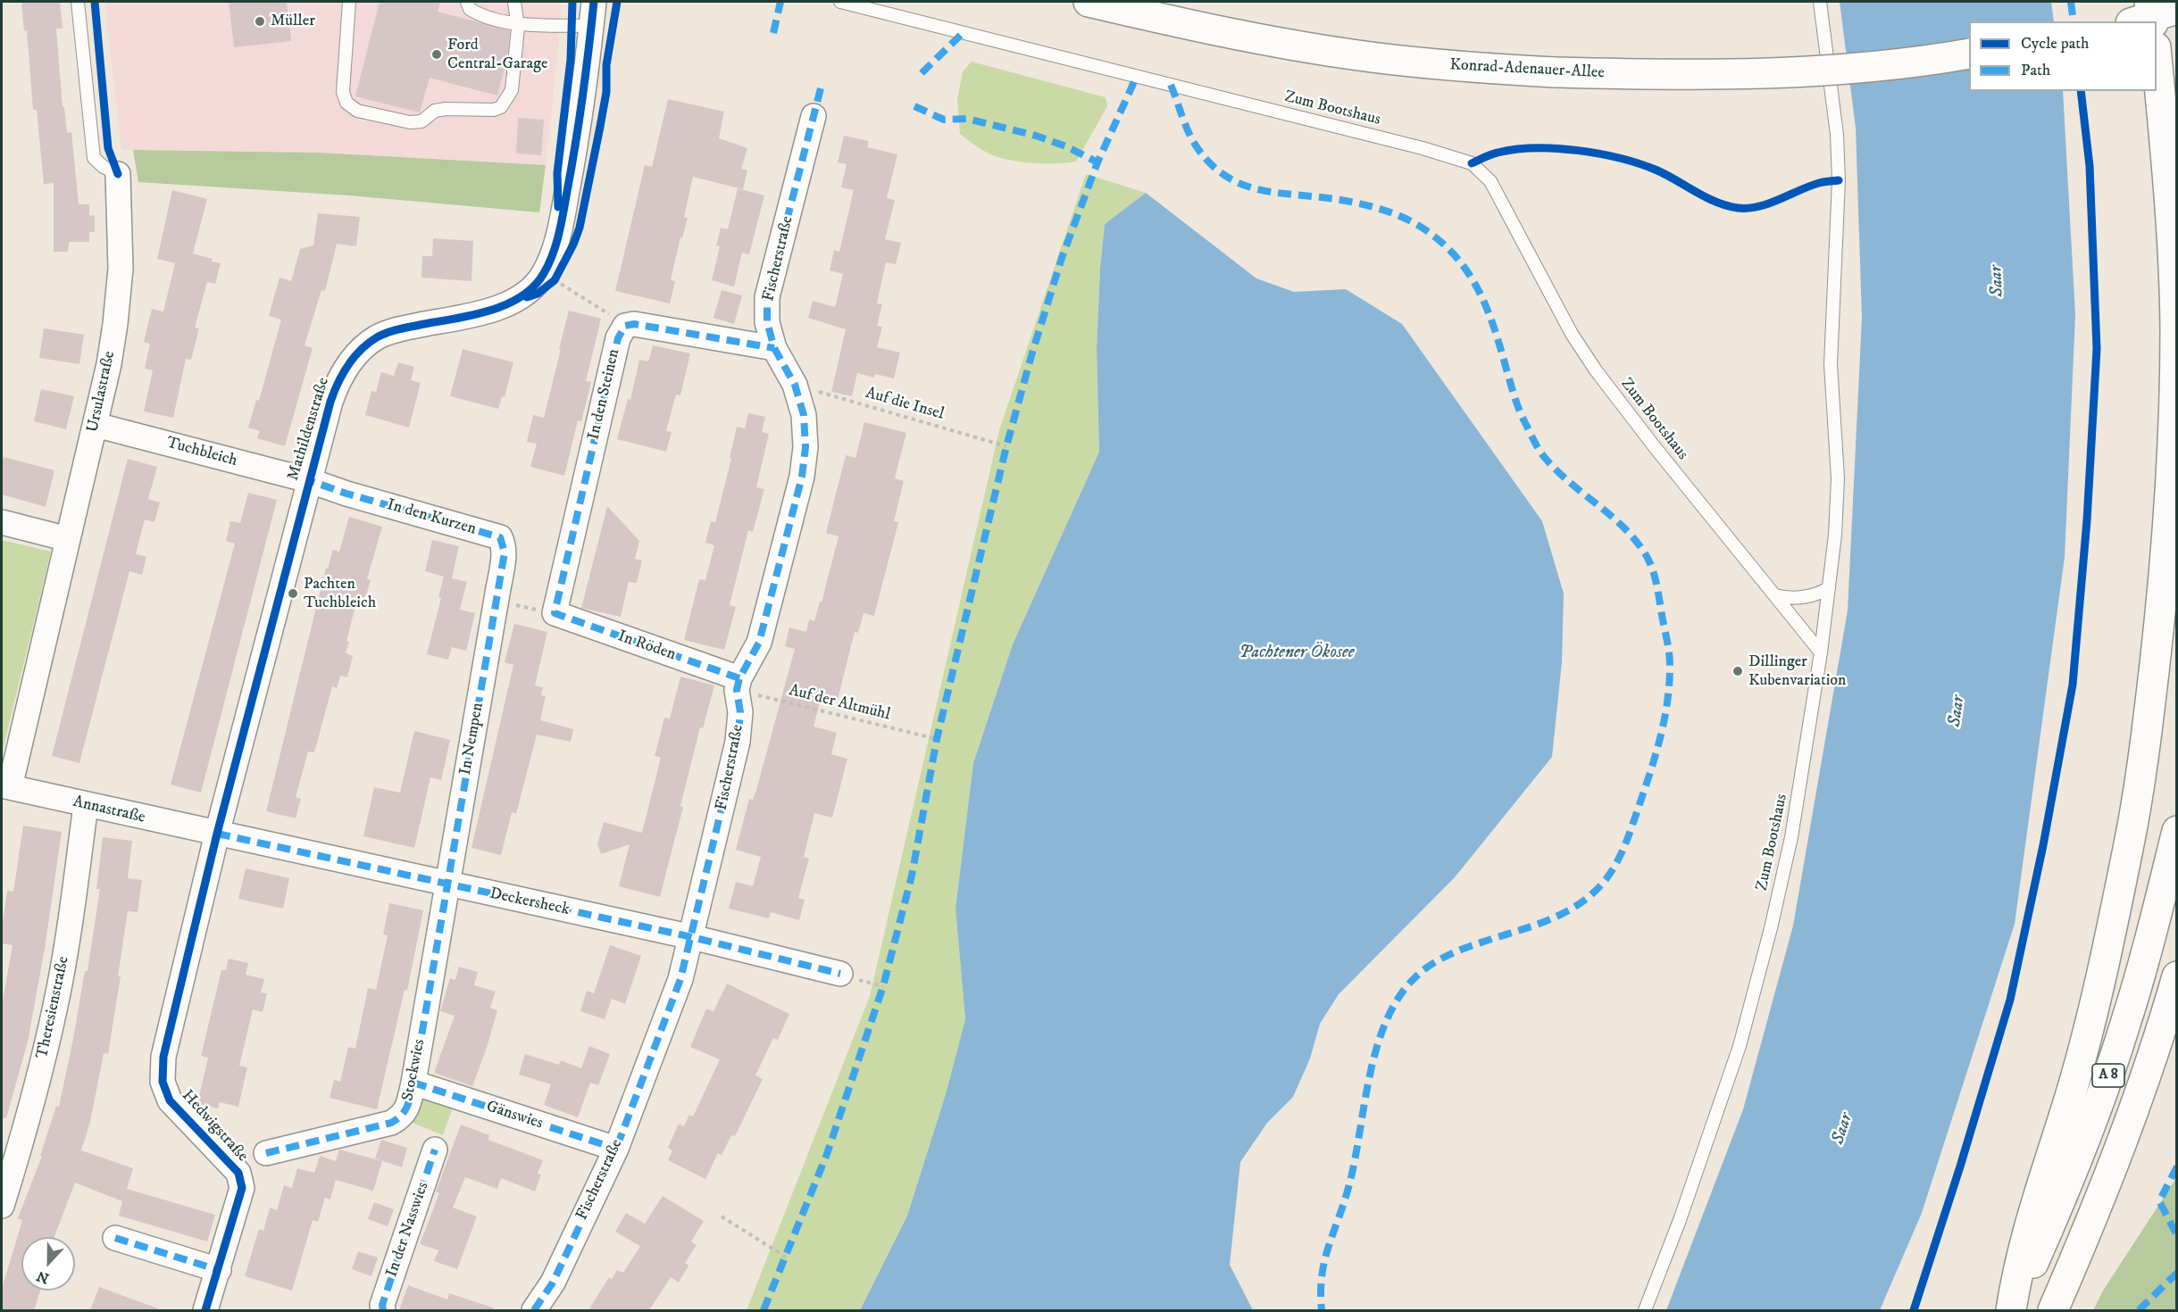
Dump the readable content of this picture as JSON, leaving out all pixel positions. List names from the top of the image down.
{
  "streets": {
    "main road": ["Konrad-Adenauer-Allee", "A 8"],
    "street": [
      "Fischerstraße",
      "Ursulastraße",
      "In den Steinen",
      "Mathildenstraße",
      "Tuchbleich",
      "In den Kurzen",
      "In Röden",
      "In Nempen",
      "Annastraße",
      "Deckersheck",
      "Theresienstraße",
      "Stockwies",
      "Gänswies",
      "Hedwigstraße",
      "In der Nasswies"
    ],
    "lane": ["Zum Bootshaus"],
    "path": ["Auf die Insel", "Auf der Altmühl"]
  },
  "crossings": [
    ["Fischerstraße", "Auf die Insel"],
    ["Fischerstraße", "In Röden"],
    ["Fischerstraße", "Auf der Altmühl"],
    ["Fischerstraße", "Deckersheck"],
    ["Fischerstraße", "Gänswies"],
    ["Ursulastraße", "Tuchbleich"],
    ["Ursulastraße", "Annastraße"],
    ["In den Steinen", "In Röden"],
    ["Mathildenstraße", "Tuchbleich"],
    ["Mathildenstraße", "In den Kurzen"],
    ["Mathildenstraße", "Annastraße"],
    ["Mathildenstraße", "Deckersheck"],
    ["Mathildenstraße", "Hedwigstraße"],
    ["Tuchbleich", "In den Kurzen"],
    ["In den Kurzen", "In Nempen"],
    ["In Röden", "Auf der Altmühl"],
    ["In Nempen", "Deckersheck"],
    ["In Nempen", "Stockwies"],
    ["Annastraße", "Deckersheck"],
    ["Annastraße", "Theresienstraße"],
    ["Annastraße", "Hedwigstraße"],
    ["Deckersheck", "Stockwies"],
    ["Deckersheck", "Hedwigstraße"],
    ["Stockwies", "Gänswies"]
  ],
  "water": ["Saar", "Pachtener Ökosee"],
  "places": [
    "Müller",
    "Ford Central-Garage",
    "Pachten Tuchbleich",
    "Dillinger Kubenvariation"
  ],
  "legend": ["Cycle path", "Path"],
  "north": "bottom"
}
